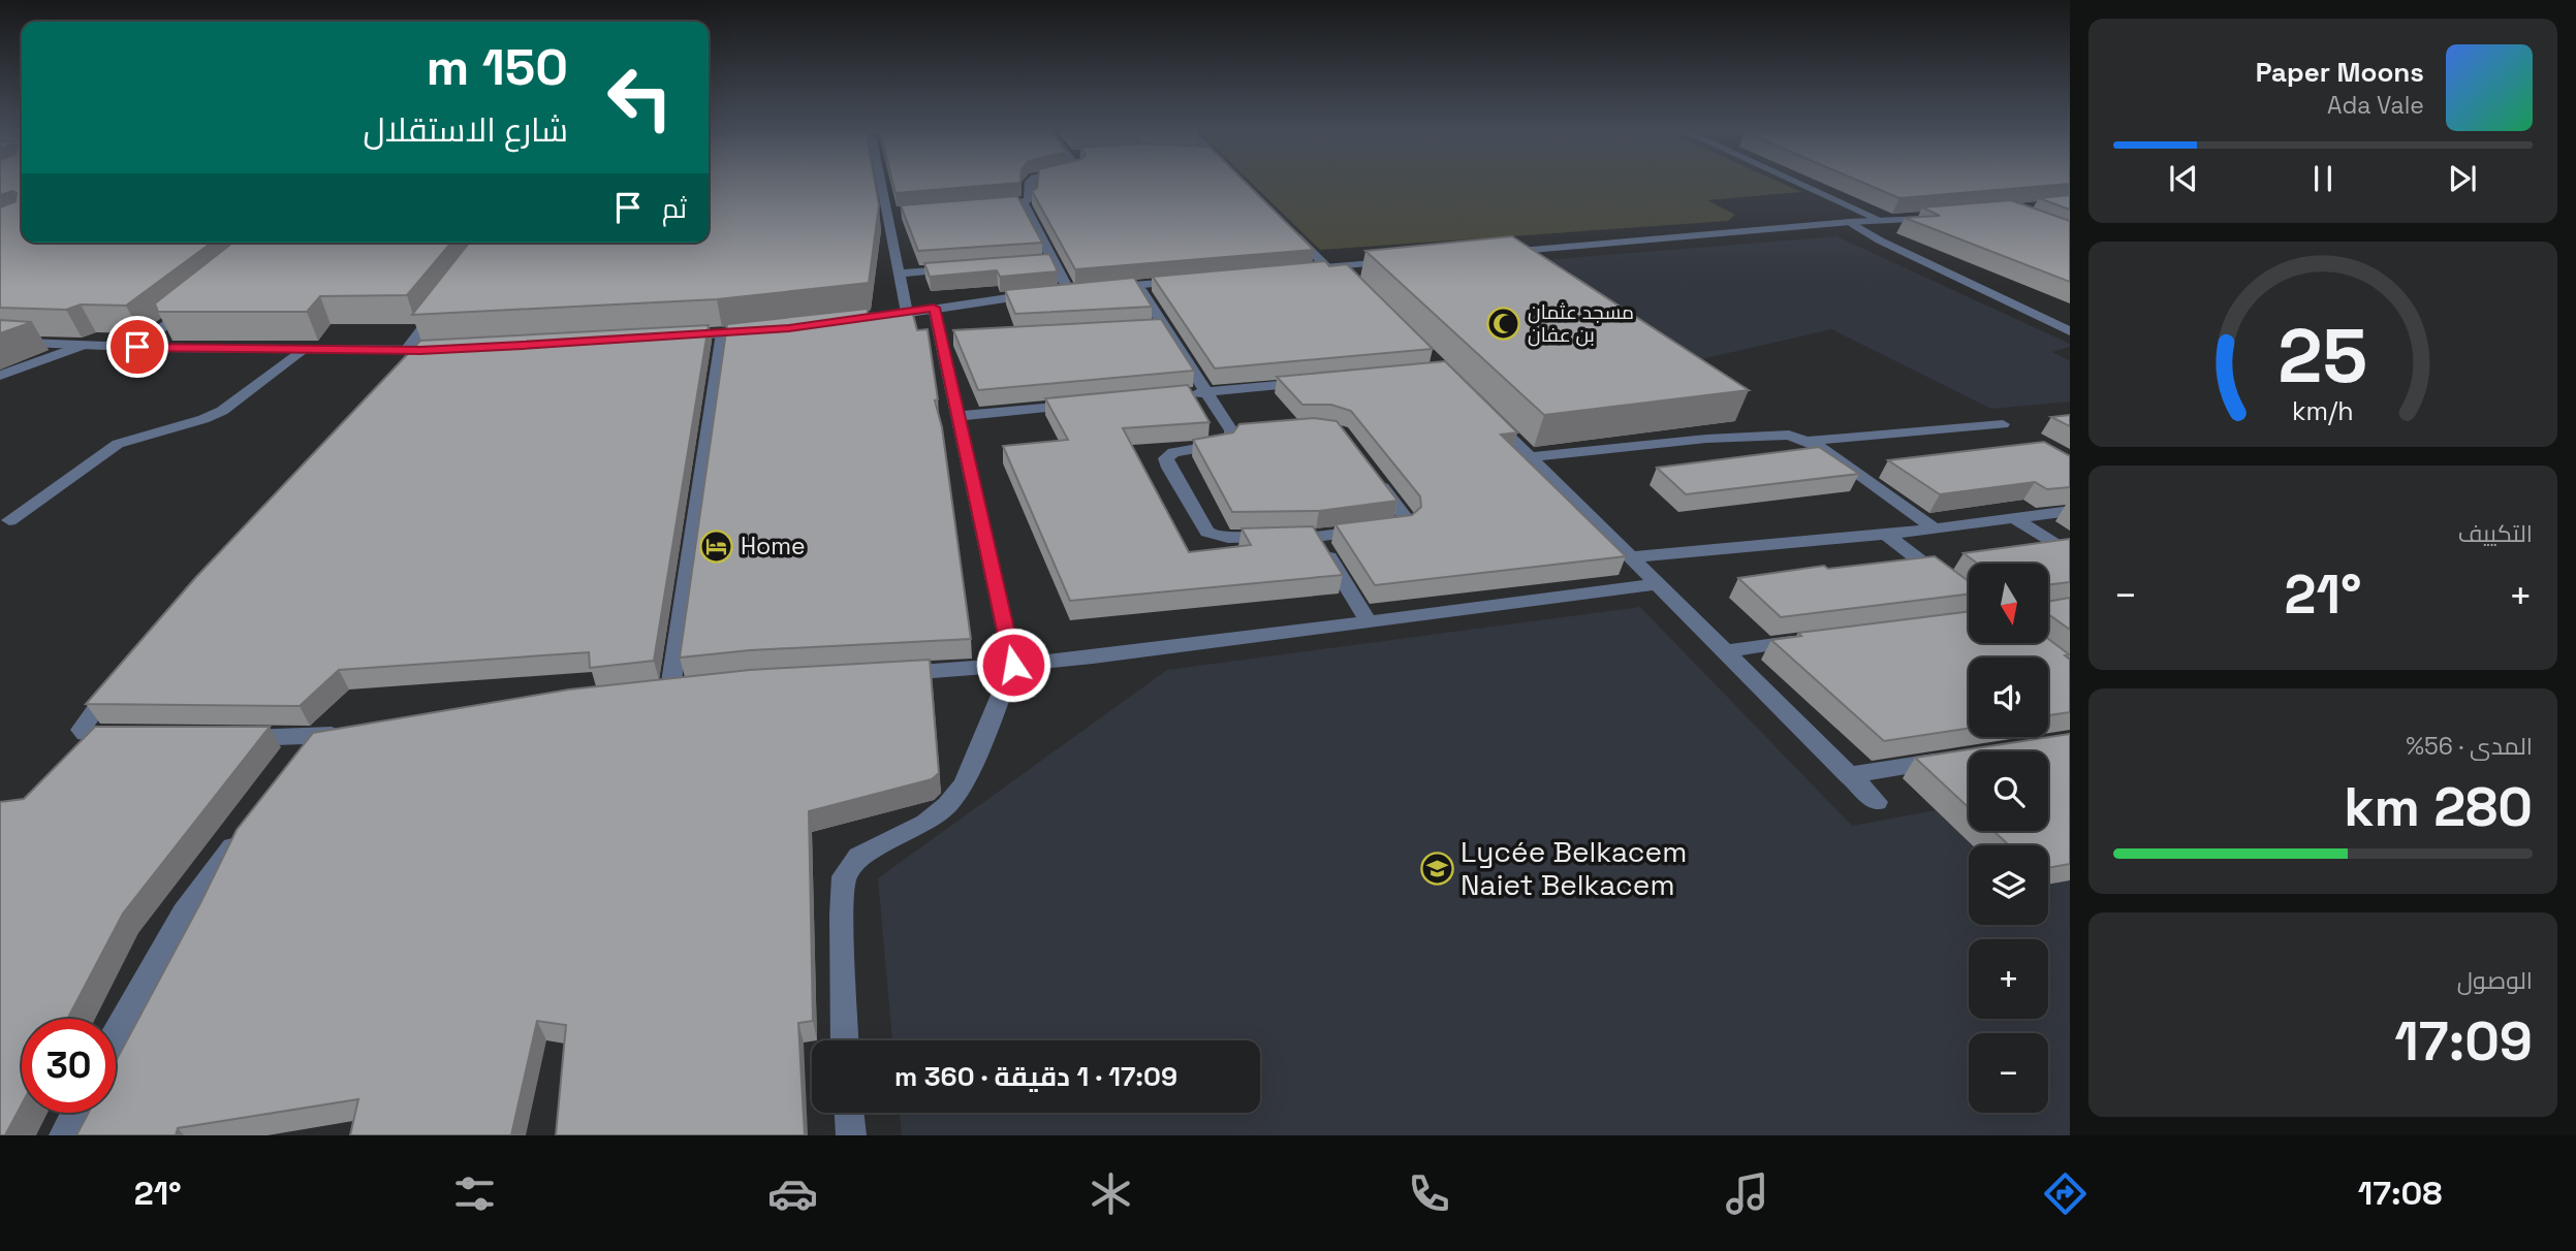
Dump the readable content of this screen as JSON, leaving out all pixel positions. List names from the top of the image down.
{
  "places": {
    "mosque": ["مسجد عثمان بن عفان"],
    "hotel": ["Home"],
    "school or university": ["Lycée Belkacem Naiet Belkacem"]
  },
  "north": "bottom",
  "page": {
    "turn": ["150 m", "شارع الاستقلال"],
    "song": ["Paper Moons", "Ada Vale"],
    "then": "ثم",
    "tile": [
      "التكييف",
      ["المدى · 56%", "280 km"],
      ["الوصول", "17:09"]
    ],
    "map_buttons": ["+", "−"],
    "heat": ["−", "21°", "+"],
    "limit": "30",
    "trip": "17:09 · 1 دقيقة · 360 m",
    "tabs": ["17:08", "21°"],
    "gauge": ["25", "km/h"]
  }
}
